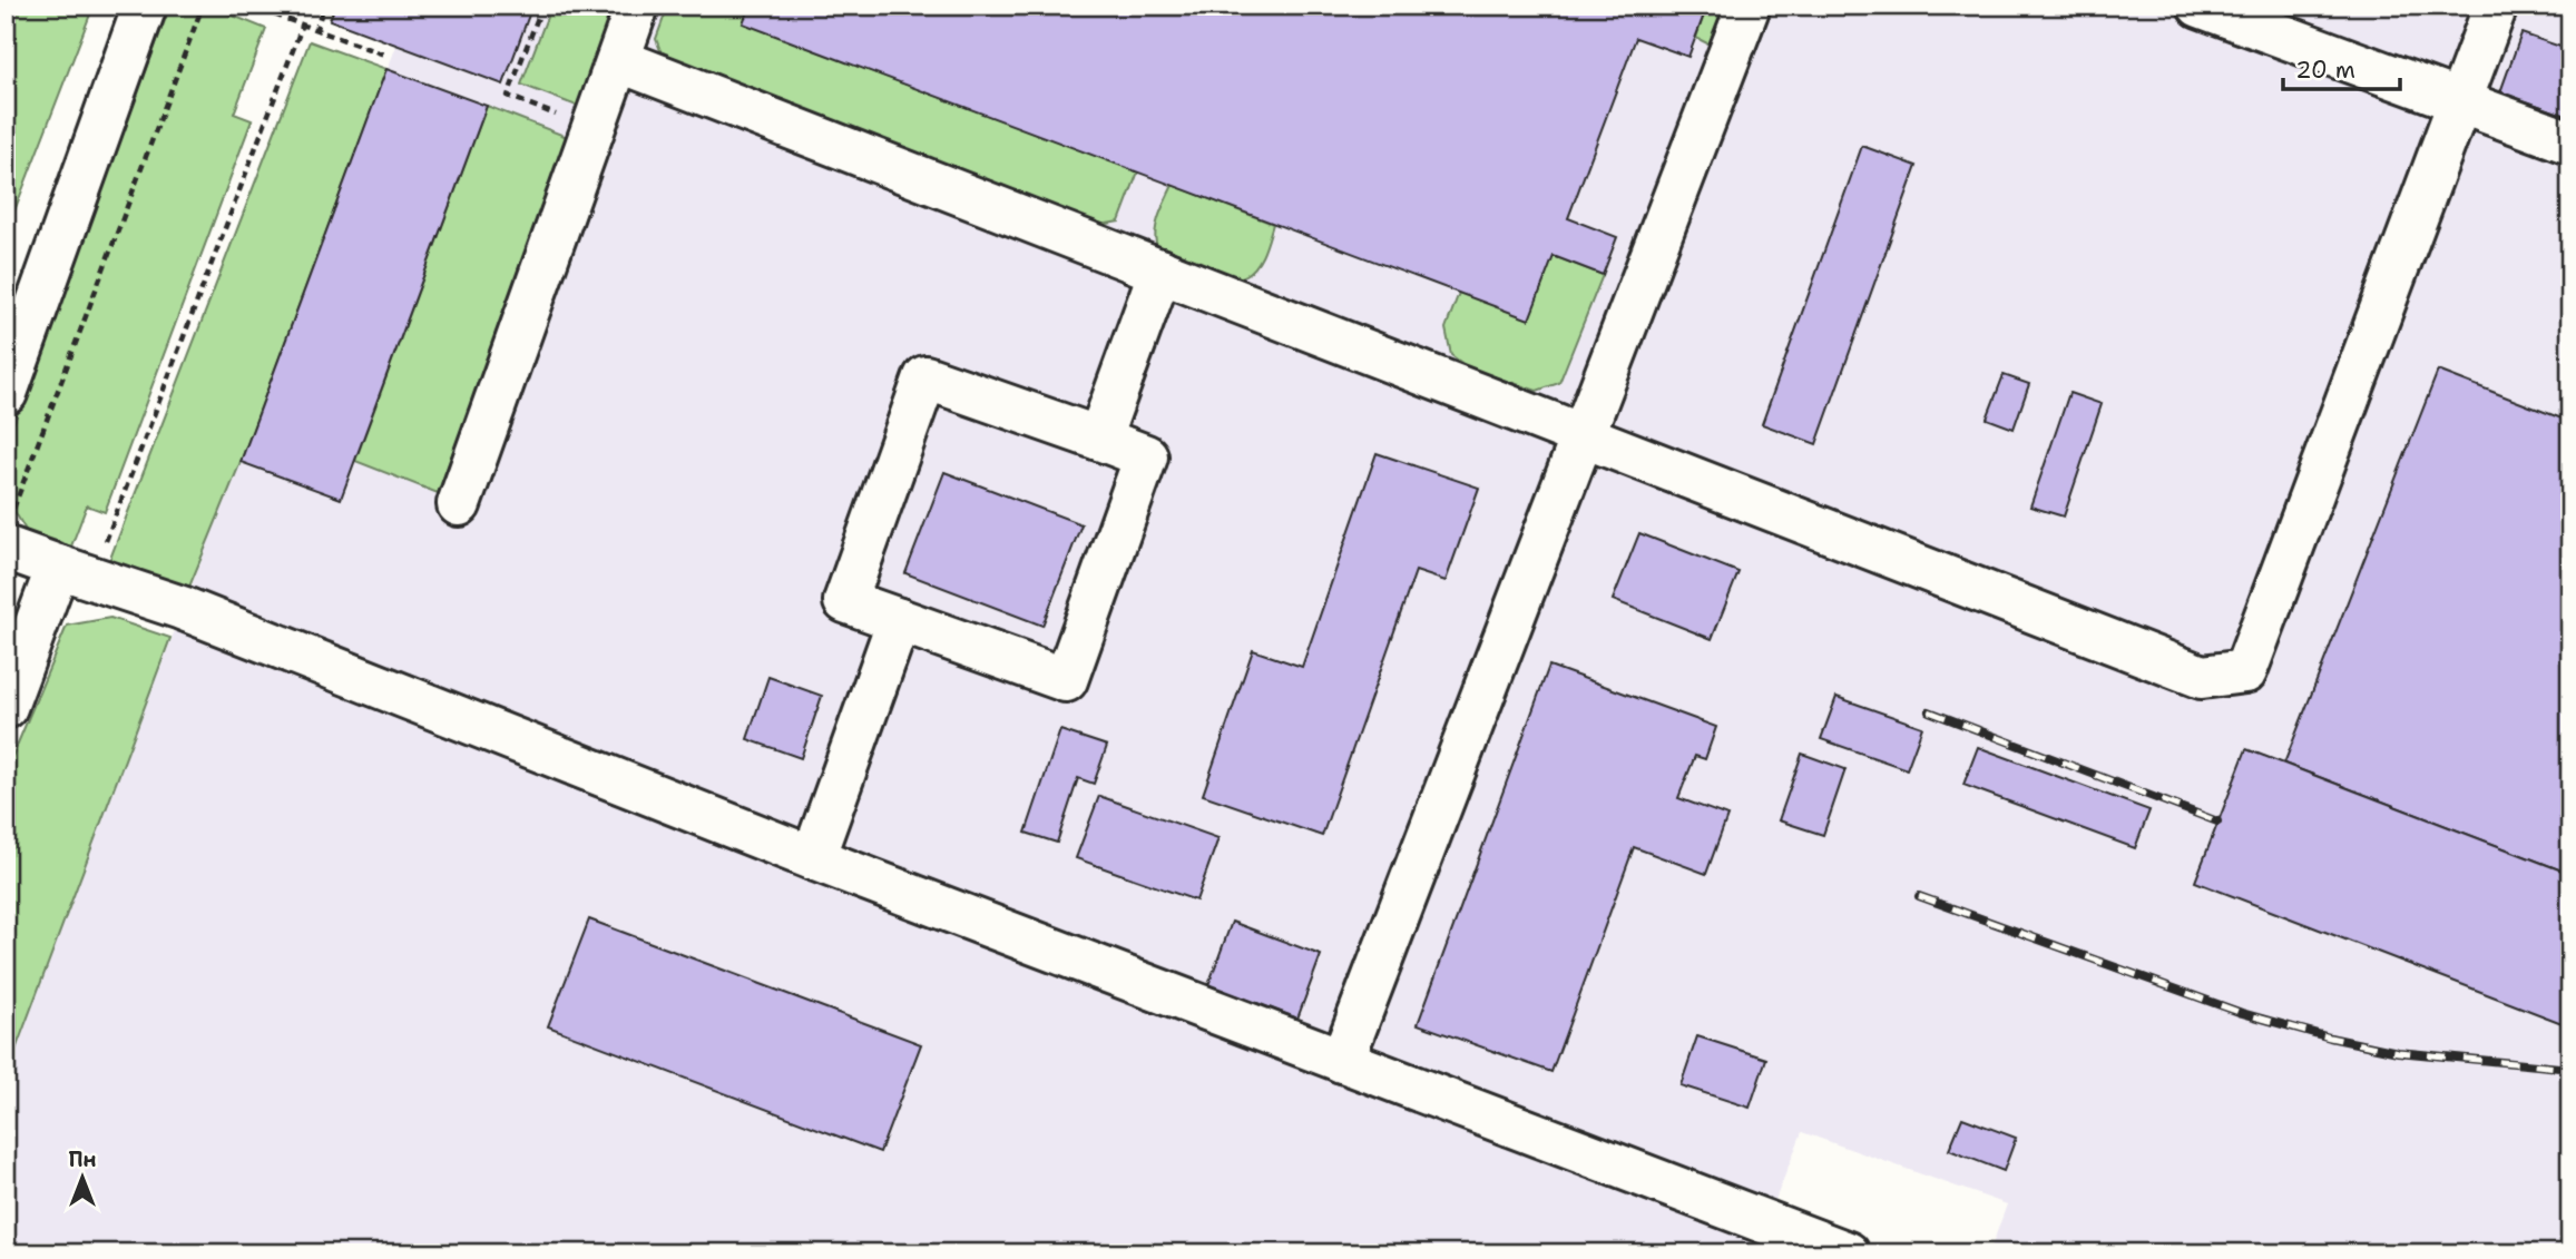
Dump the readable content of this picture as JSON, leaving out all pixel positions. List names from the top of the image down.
{
  "scale_bar": "20 m",
  "north": "top"
}
